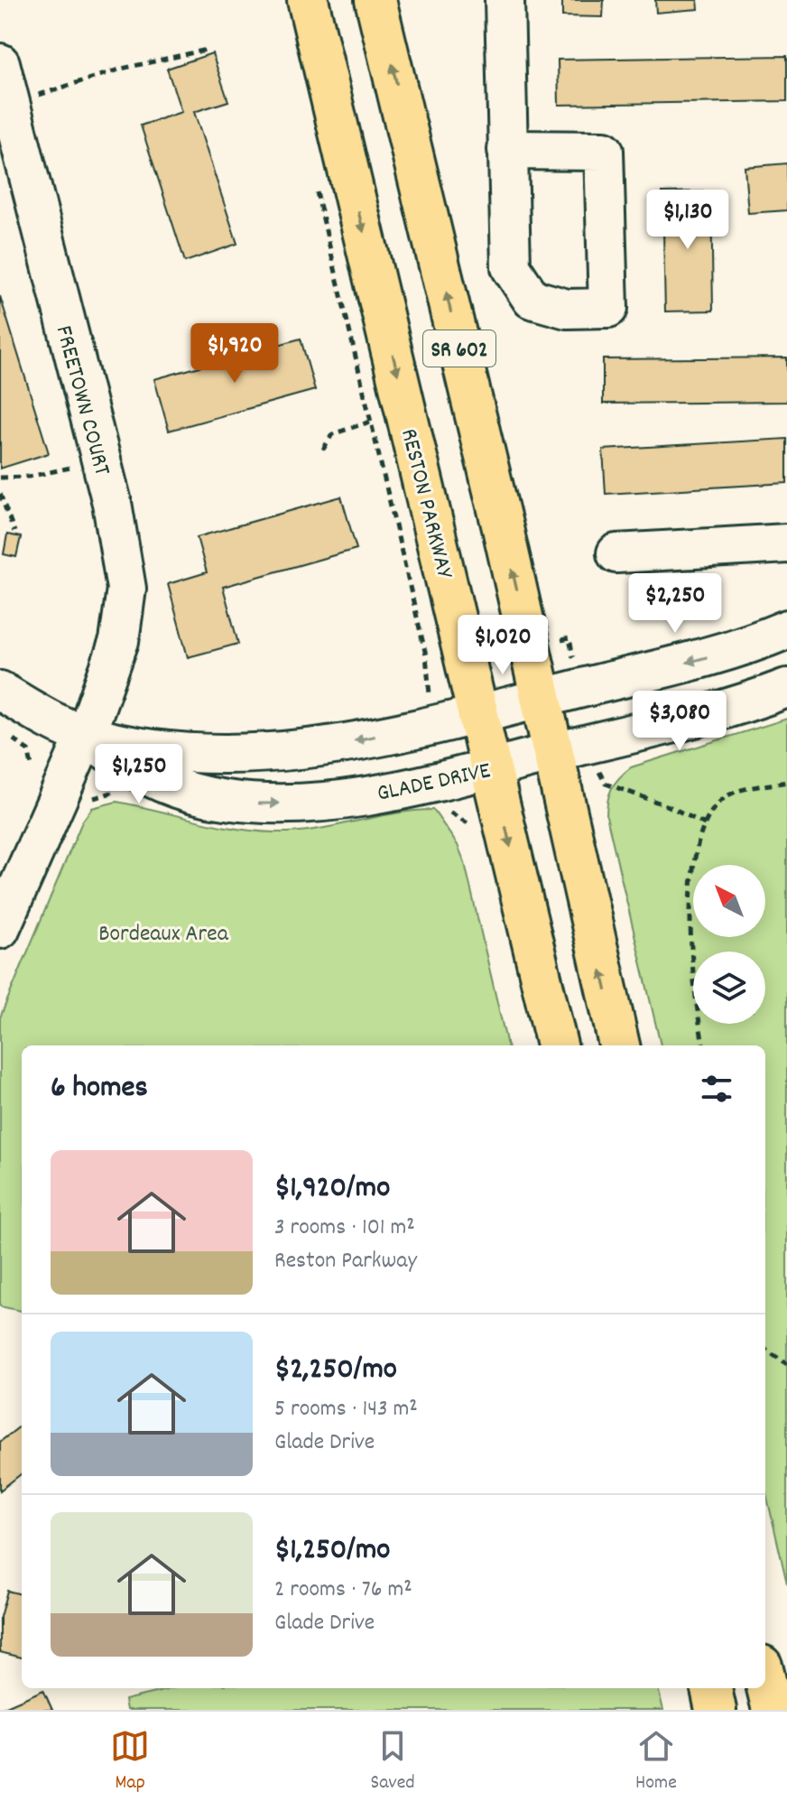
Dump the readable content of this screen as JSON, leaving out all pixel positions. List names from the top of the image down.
{
  "streets": {
    "main road": ["SR 602", "RESTON PARKWAY"],
    "street": ["FREETOWN COURT", "GLADE DRIVE"]
  },
  "crossings": [
    ["SR 602", "GLADE DRIVE"],
    ["FREETOWN COURT", "GLADE DRIVE"],
    ["RESTON PARKWAY", "GLADE DRIVE"]
  ],
  "parks": ["Bordeaux Area"],
  "north": "top left",
  "page": {
    "price": [
      "$1,130",
      "$1,920",
      "$2,250",
      "$1,020",
      "$3,080",
      "$1,250"
    ],
    "heading": "6 homes",
    "list": [
      {
        "name": "$1,920/mo",
        "note": "3 rooms · 101 m² · Reston Parkway"
      },
      {
        "name": "$2,250/mo",
        "note": "5 rooms · 143 m² · Glade Drive"
      },
      {
        "name": "$1,250/mo",
        "note": "2 rooms · 76 m² · Glade Drive"
      }
    ],
    "tabs": ["Map", "Saved", "Home"]
  }
}
